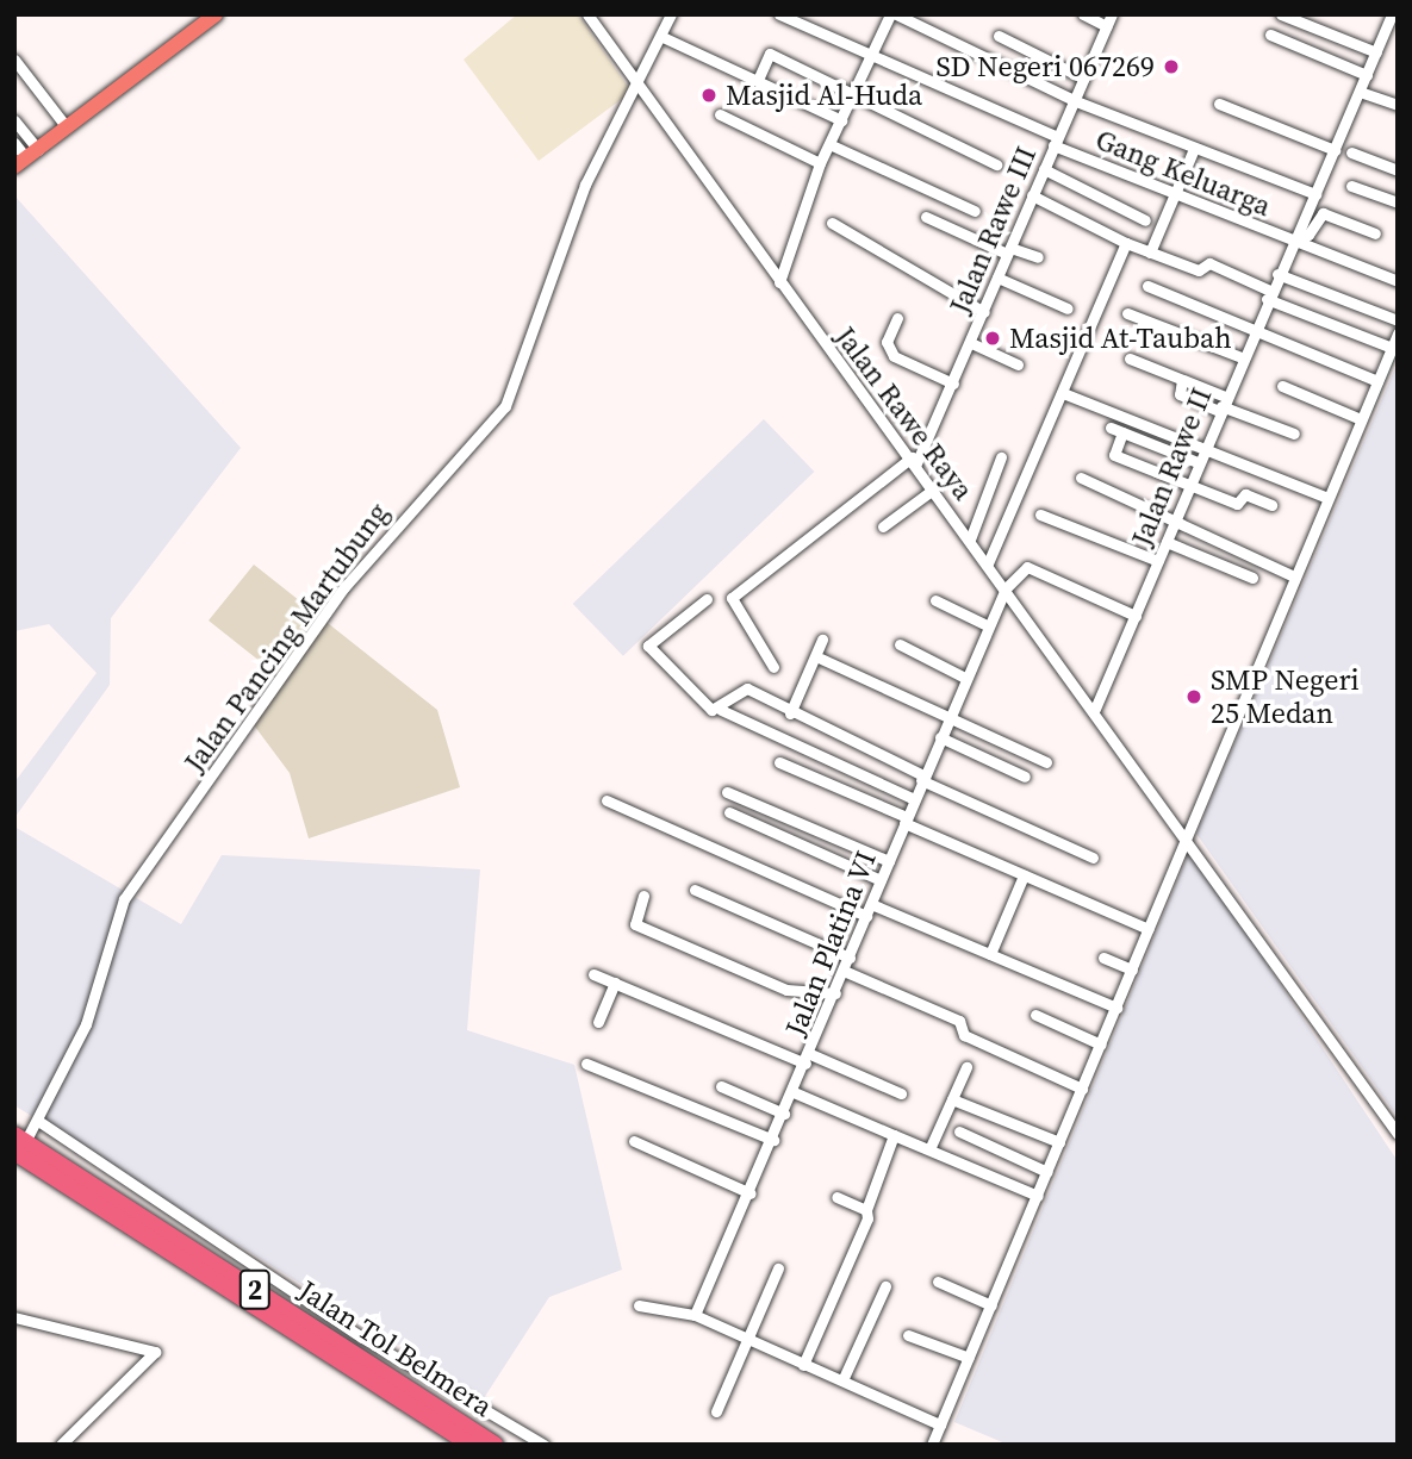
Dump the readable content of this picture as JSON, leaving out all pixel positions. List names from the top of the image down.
{
  "streets": {
    "highway": ["2", "Jalan Tol Belmera"],
    "street": [
      "Gang Keluarga",
      "Jalan Rawe III",
      "Jalan Rawe Raya",
      "Jalan Rawe II",
      "Jalan Pancing Martubung",
      "Jalan Platina VI"
    ]
  },
  "crossings": [
    ["Gang Keluarga", "Jalan Rawe III"],
    ["Gang Keluarga", "Jalan Rawe II"],
    ["Jalan Rawe III", "Jalan Rawe Raya"],
    ["Jalan Rawe Raya", "Jalan Rawe II"],
    ["Jalan Rawe Raya", "Jalan Pancing Martubung"],
    ["Jalan Rawe Raya", "Jalan Platina VI"],
    ["Jalan Pancing Martubung", "Jalan Tol Belmera"]
  ],
  "places": [
    "SD Negeri 067269",
    "Masjid Al-Huda",
    "Masjid At-Taubah",
    "SMP Negeri 25 Medan"
  ]
}
